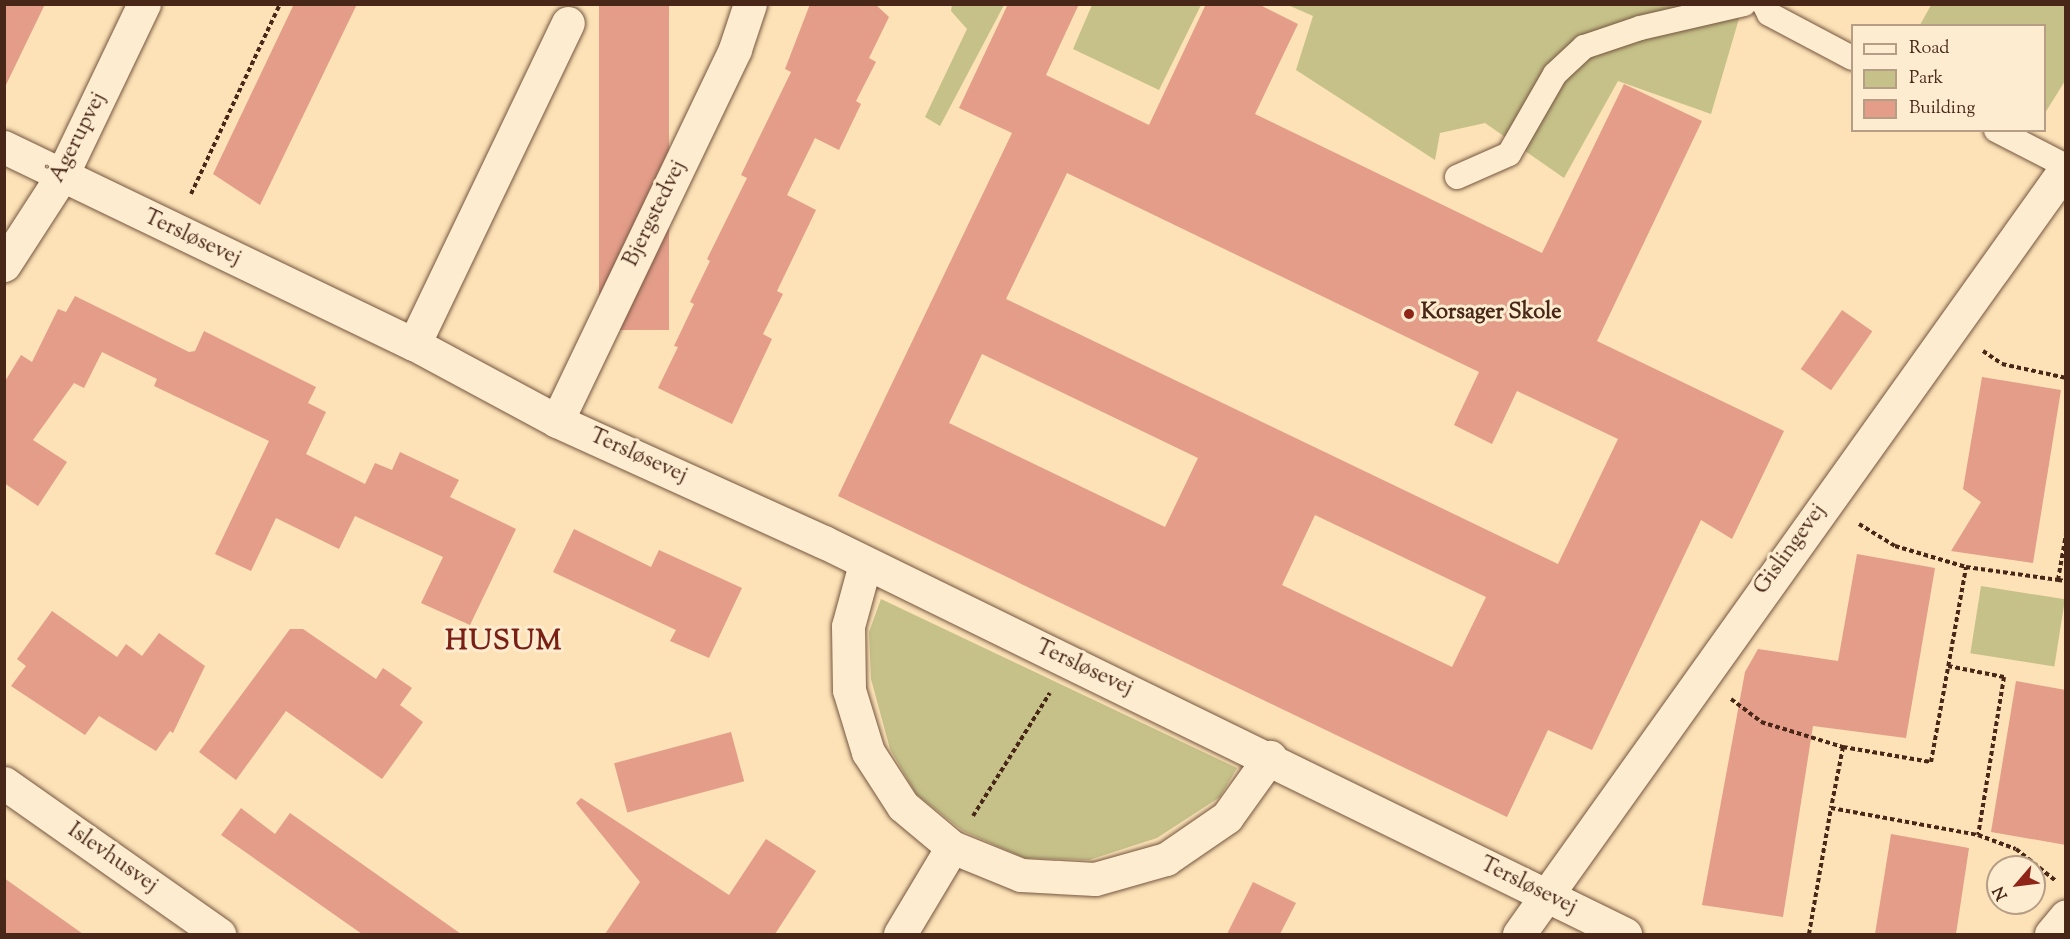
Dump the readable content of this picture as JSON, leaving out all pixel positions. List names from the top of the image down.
{
  "streets": {
    "street": [
      "Ågerupvej",
      "Bjergstedvej",
      "Tersløsevej",
      "Gislingevej",
      "Islevhusvej"
    ]
  },
  "crossings": [
    ["Ågerupvej", "Tersløsevej"],
    ["Bjergstedvej", "Tersløsevej"],
    ["Tersløsevej", "Gislingevej"]
  ],
  "districts": ["HUSUM"],
  "places": ["Korsager Skole"],
  "legend": ["Road", "Park", "Building"],
  "north": "bottom left"
}
